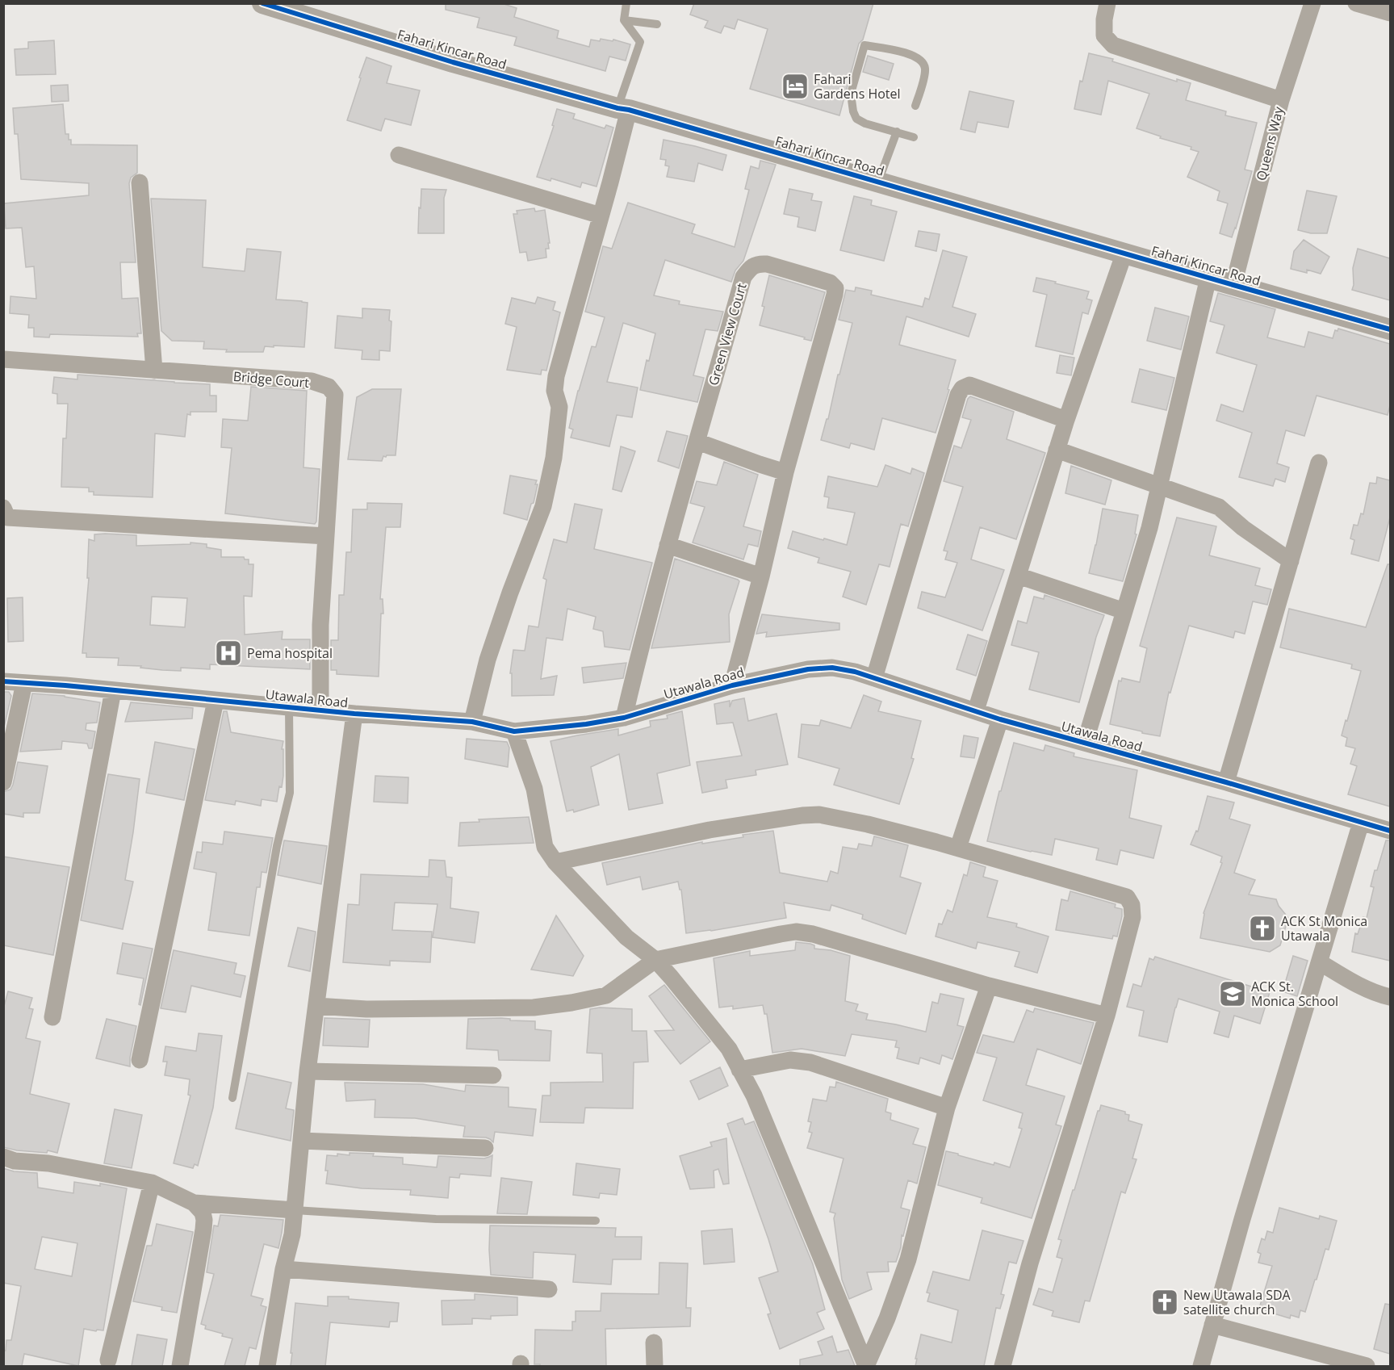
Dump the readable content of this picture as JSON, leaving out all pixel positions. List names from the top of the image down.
{
  "streets": {
    "street": [
      "Fahari Kincar Road",
      "Queens Way",
      "Green View Court",
      "Bridge Court",
      "Utawala Road"
    ]
  },
  "crossings": [
    ["Fahari Kincar Road", "Queens Way"],
    ["Green View Court", "Utawala Road"],
    ["Bridge Court", "Utawala Road"]
  ],
  "places": {
    "hotel": ["Fahari Gardens Hotel"],
    "hospital": ["Pema hospital"],
    "church": ["ACK St Monica Utawala", "New Utawala SDA satellite church"],
    "school or university": ["ACK St. Monica School"]
  }
}
